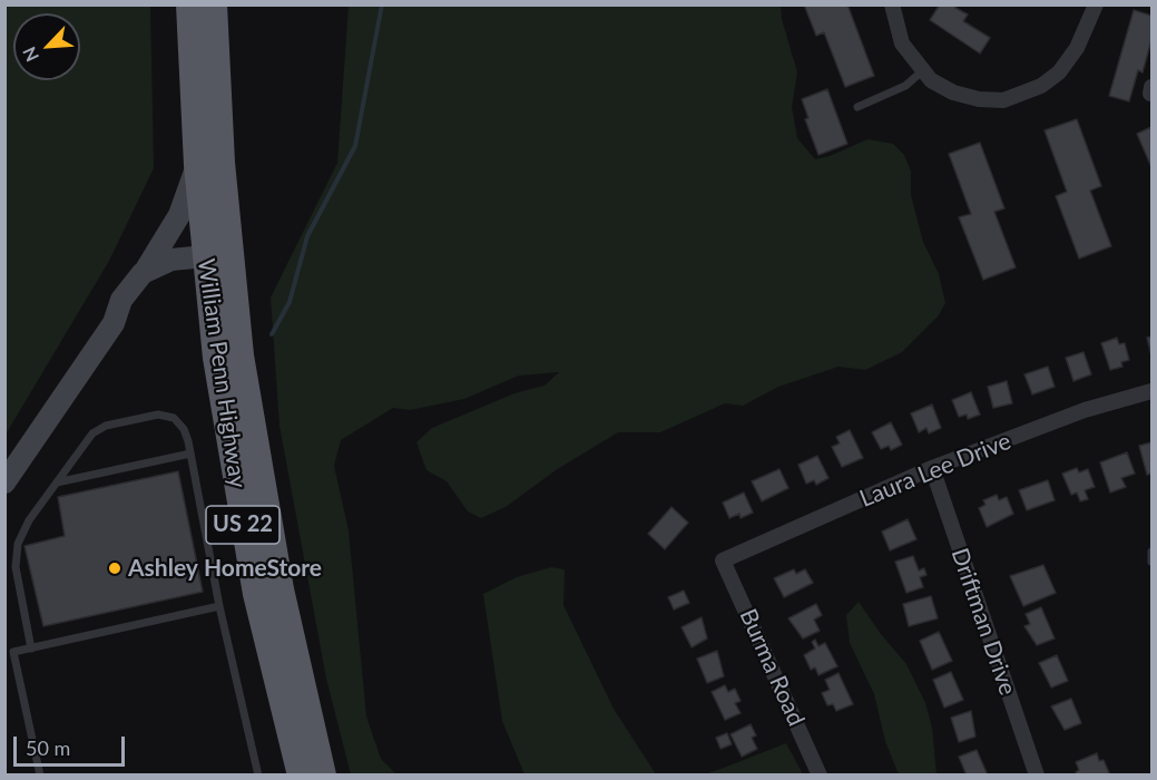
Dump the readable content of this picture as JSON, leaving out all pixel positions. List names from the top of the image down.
{
  "streets": {
    "highway": ["William Penn Highway", "US 22"],
    "street": ["Laura Lee Drive", "Driftman Drive", "Burma Road"]
  },
  "crossings": [
    ["Laura Lee Drive", "Driftman Drive"],
    ["Laura Lee Drive", "Burma Road"]
  ],
  "places": ["Ashley HomeStore"],
  "scale_bar": "50 m",
  "north": "bottom left"
}
